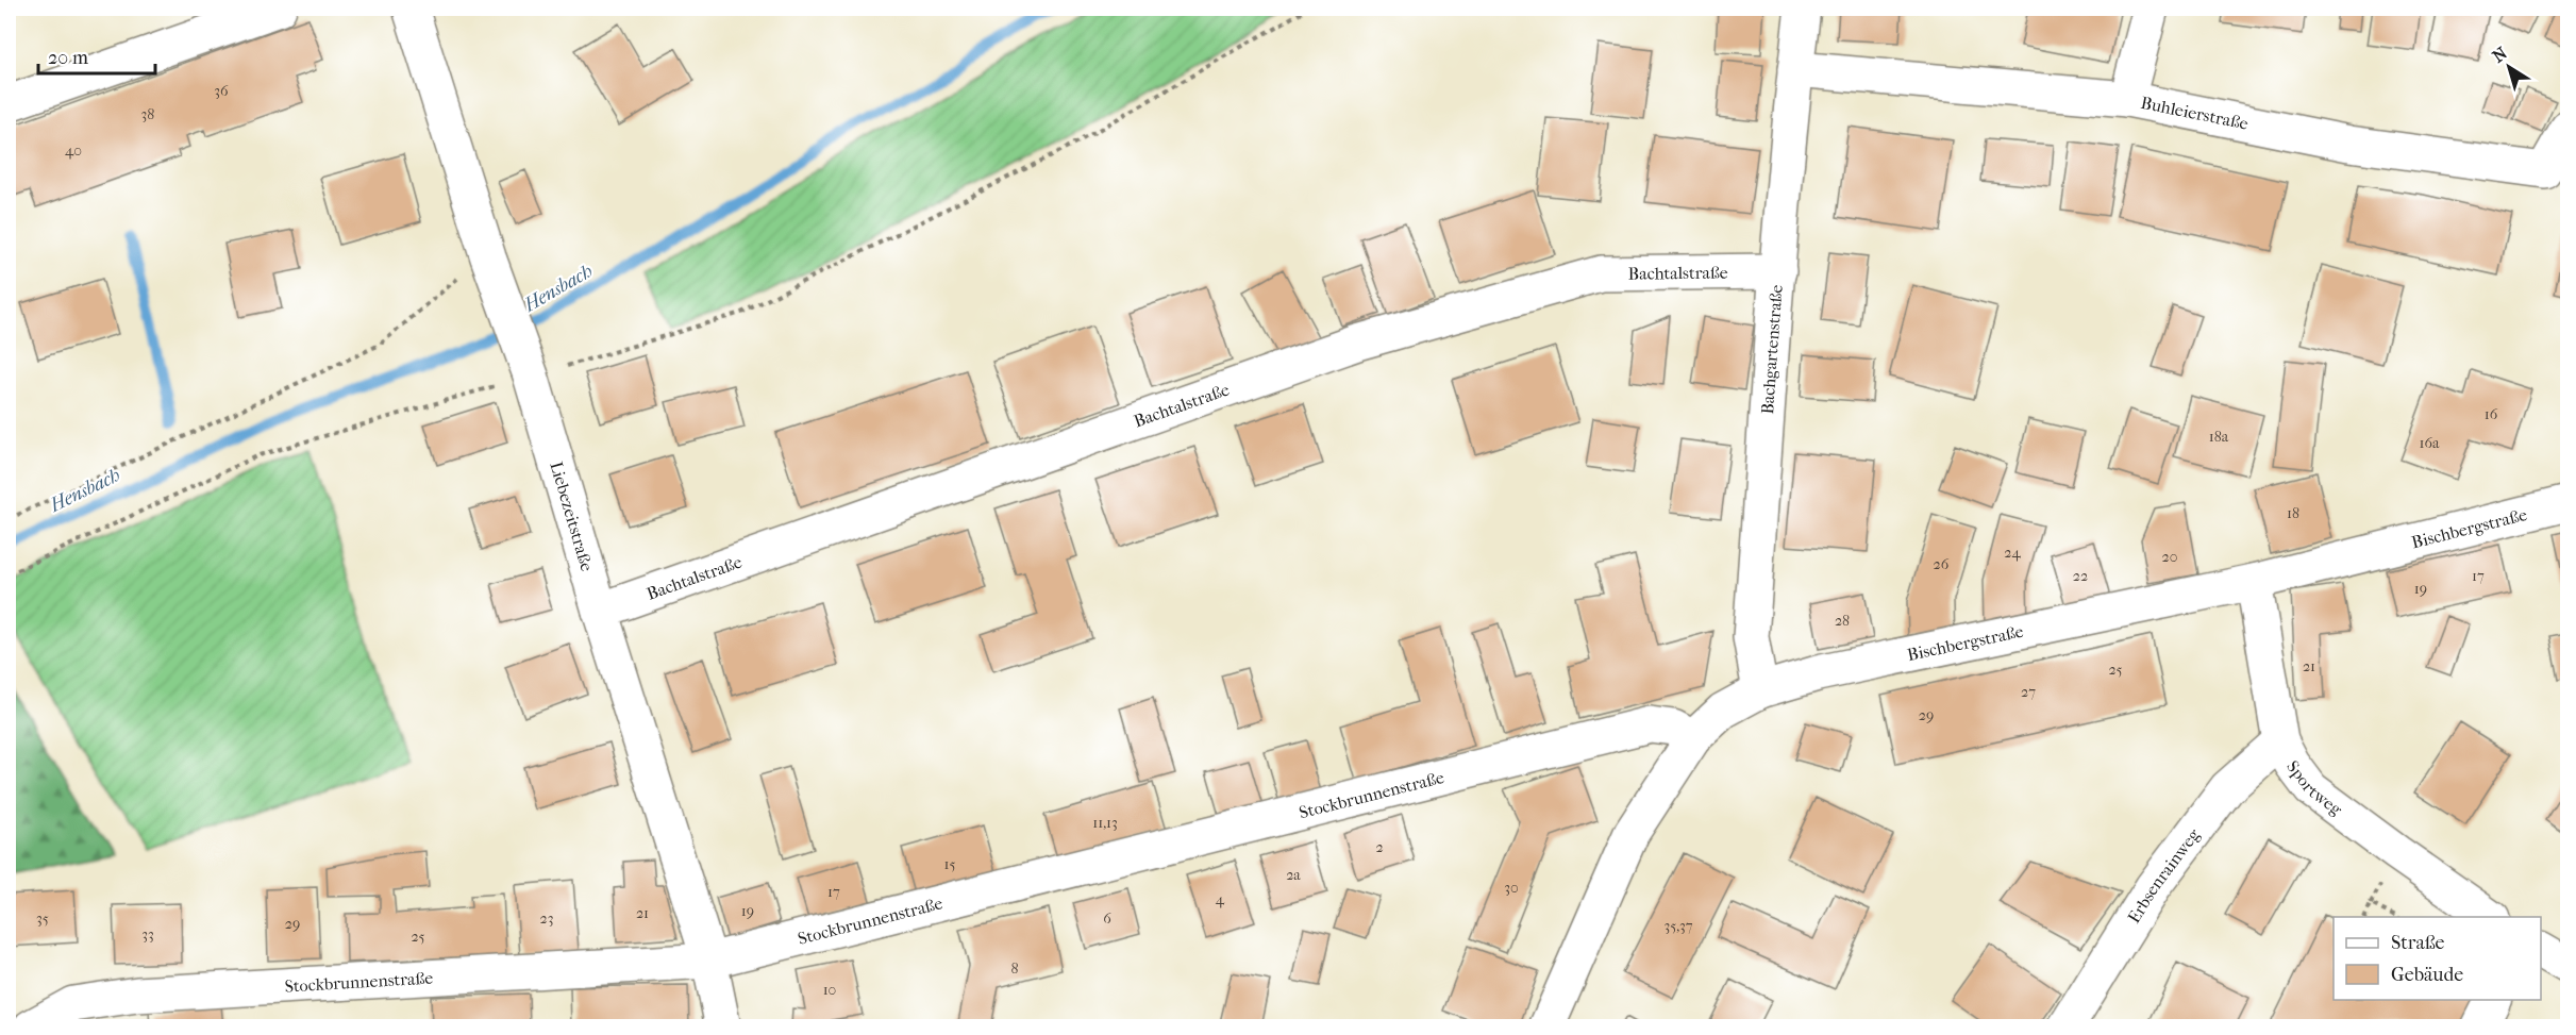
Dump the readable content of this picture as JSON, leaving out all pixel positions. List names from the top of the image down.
{
  "streets": {
    "street": [
      "Buhleierstraße",
      "Bachtalstraße",
      "Bachgartenstraße",
      "Liebezeitstraße",
      "Bischbergstraße",
      "Sportweg",
      "Stockbrunnenstraße",
      "Erbsenrainweg"
    ]
  },
  "crossings": [
    ["Buhleierstraße", "Bachgartenstraße"],
    ["Bachtalstraße", "Bachgartenstraße"],
    ["Bachtalstraße", "Liebezeitstraße"],
    ["Bachgartenstraße", "Bischbergstraße"],
    ["Liebezeitstraße", "Stockbrunnenstraße"],
    ["Bischbergstraße", "Sportweg"],
    ["Bischbergstraße", "Stockbrunnenstraße"],
    ["Sportweg", "Erbsenrainweg"]
  ],
  "water": ["Hensbach"],
  "house_numbers": [
    "36",
    "38",
    "40",
    "16",
    "18a",
    "16a",
    "18",
    "24",
    "20",
    "26",
    "22",
    "17",
    "19",
    "28",
    "21",
    "25",
    "27",
    "29",
    "11,13",
    "2",
    "15",
    "2a",
    "30",
    "17",
    "4",
    "19",
    "21",
    "35",
    "23",
    "6",
    "29",
    "35,37",
    "33",
    "25",
    "8",
    "10"
  ],
  "legend": ["Straße", "Gebäude"],
  "scale_bar": "20 m",
  "north": "top left"
}
